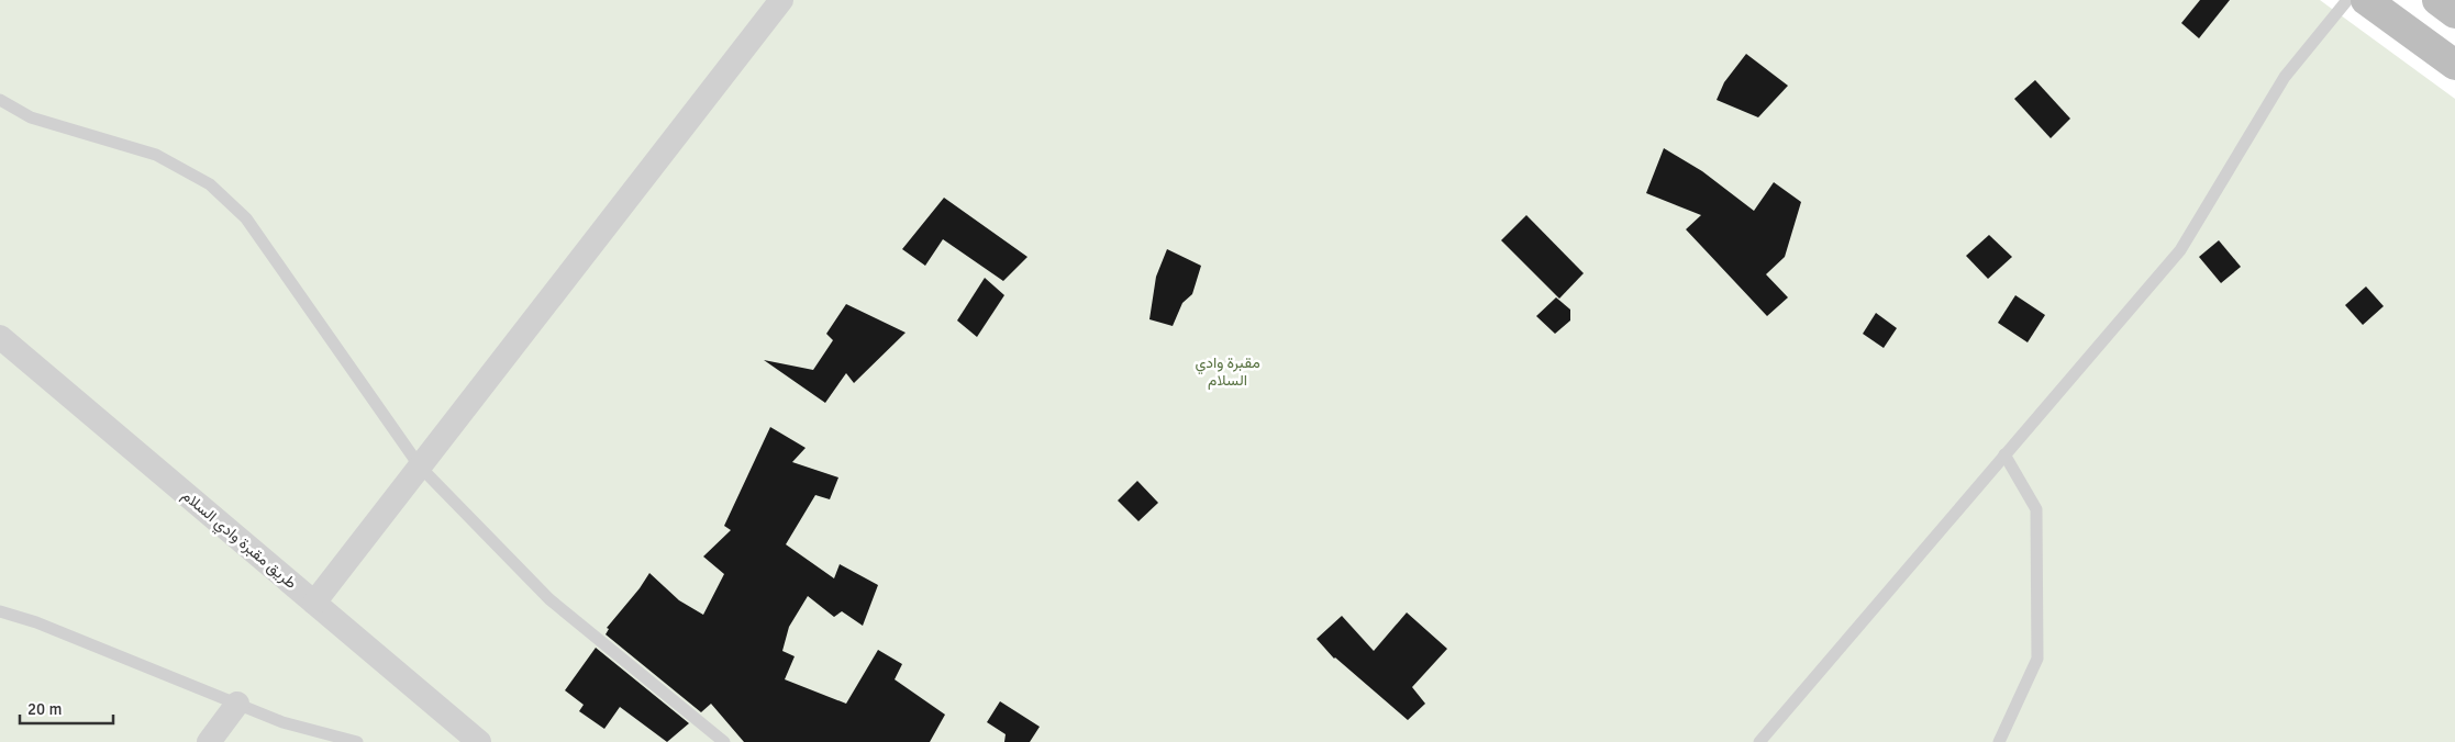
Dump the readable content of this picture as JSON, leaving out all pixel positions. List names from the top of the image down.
{
  "streets": {
    "street": ["طريق مقبرة وادي السلام"]
  },
  "parks": ["مقبرة وادي السلام"],
  "scale_bar": "20 m"
}
